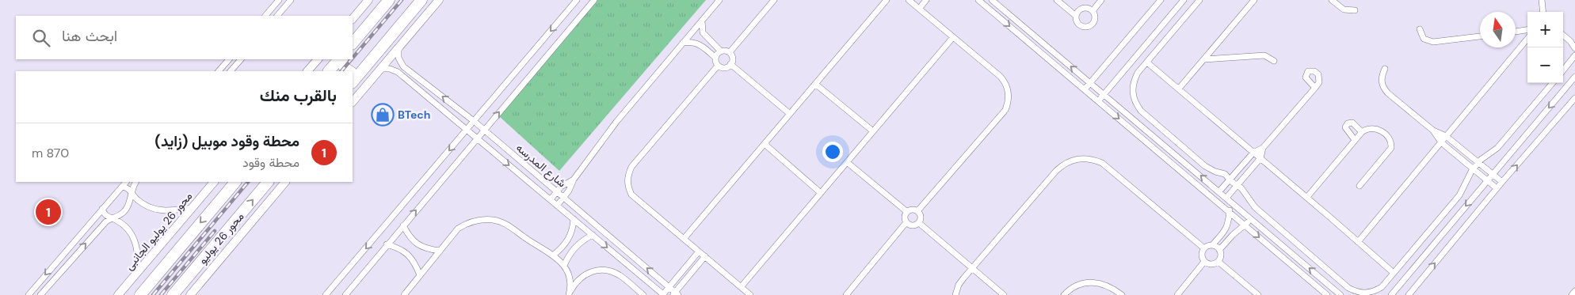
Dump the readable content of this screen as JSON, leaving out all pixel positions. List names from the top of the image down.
{
  "streets": {
    "highway": ["محور 26 يوليو"],
    "main road": ["محور 26 يوليو الجانبى"],
    "street": ["شارع المدرسه"]
  },
  "places": {
    "shop": ["BTech"]
  },
  "north": "top",
  "page": {
    "map_buttons": ["+", "−"],
    "search": "ابحث هنا",
    "heading": "بالقرب منك",
    "list": [
      {
        "mark": "1",
        "name": "محطة وقود موبيل (زايد)",
        "note": "محطة وقود",
        "value": "870 m"
      }
    ],
    "pins": "1"
  }
}
